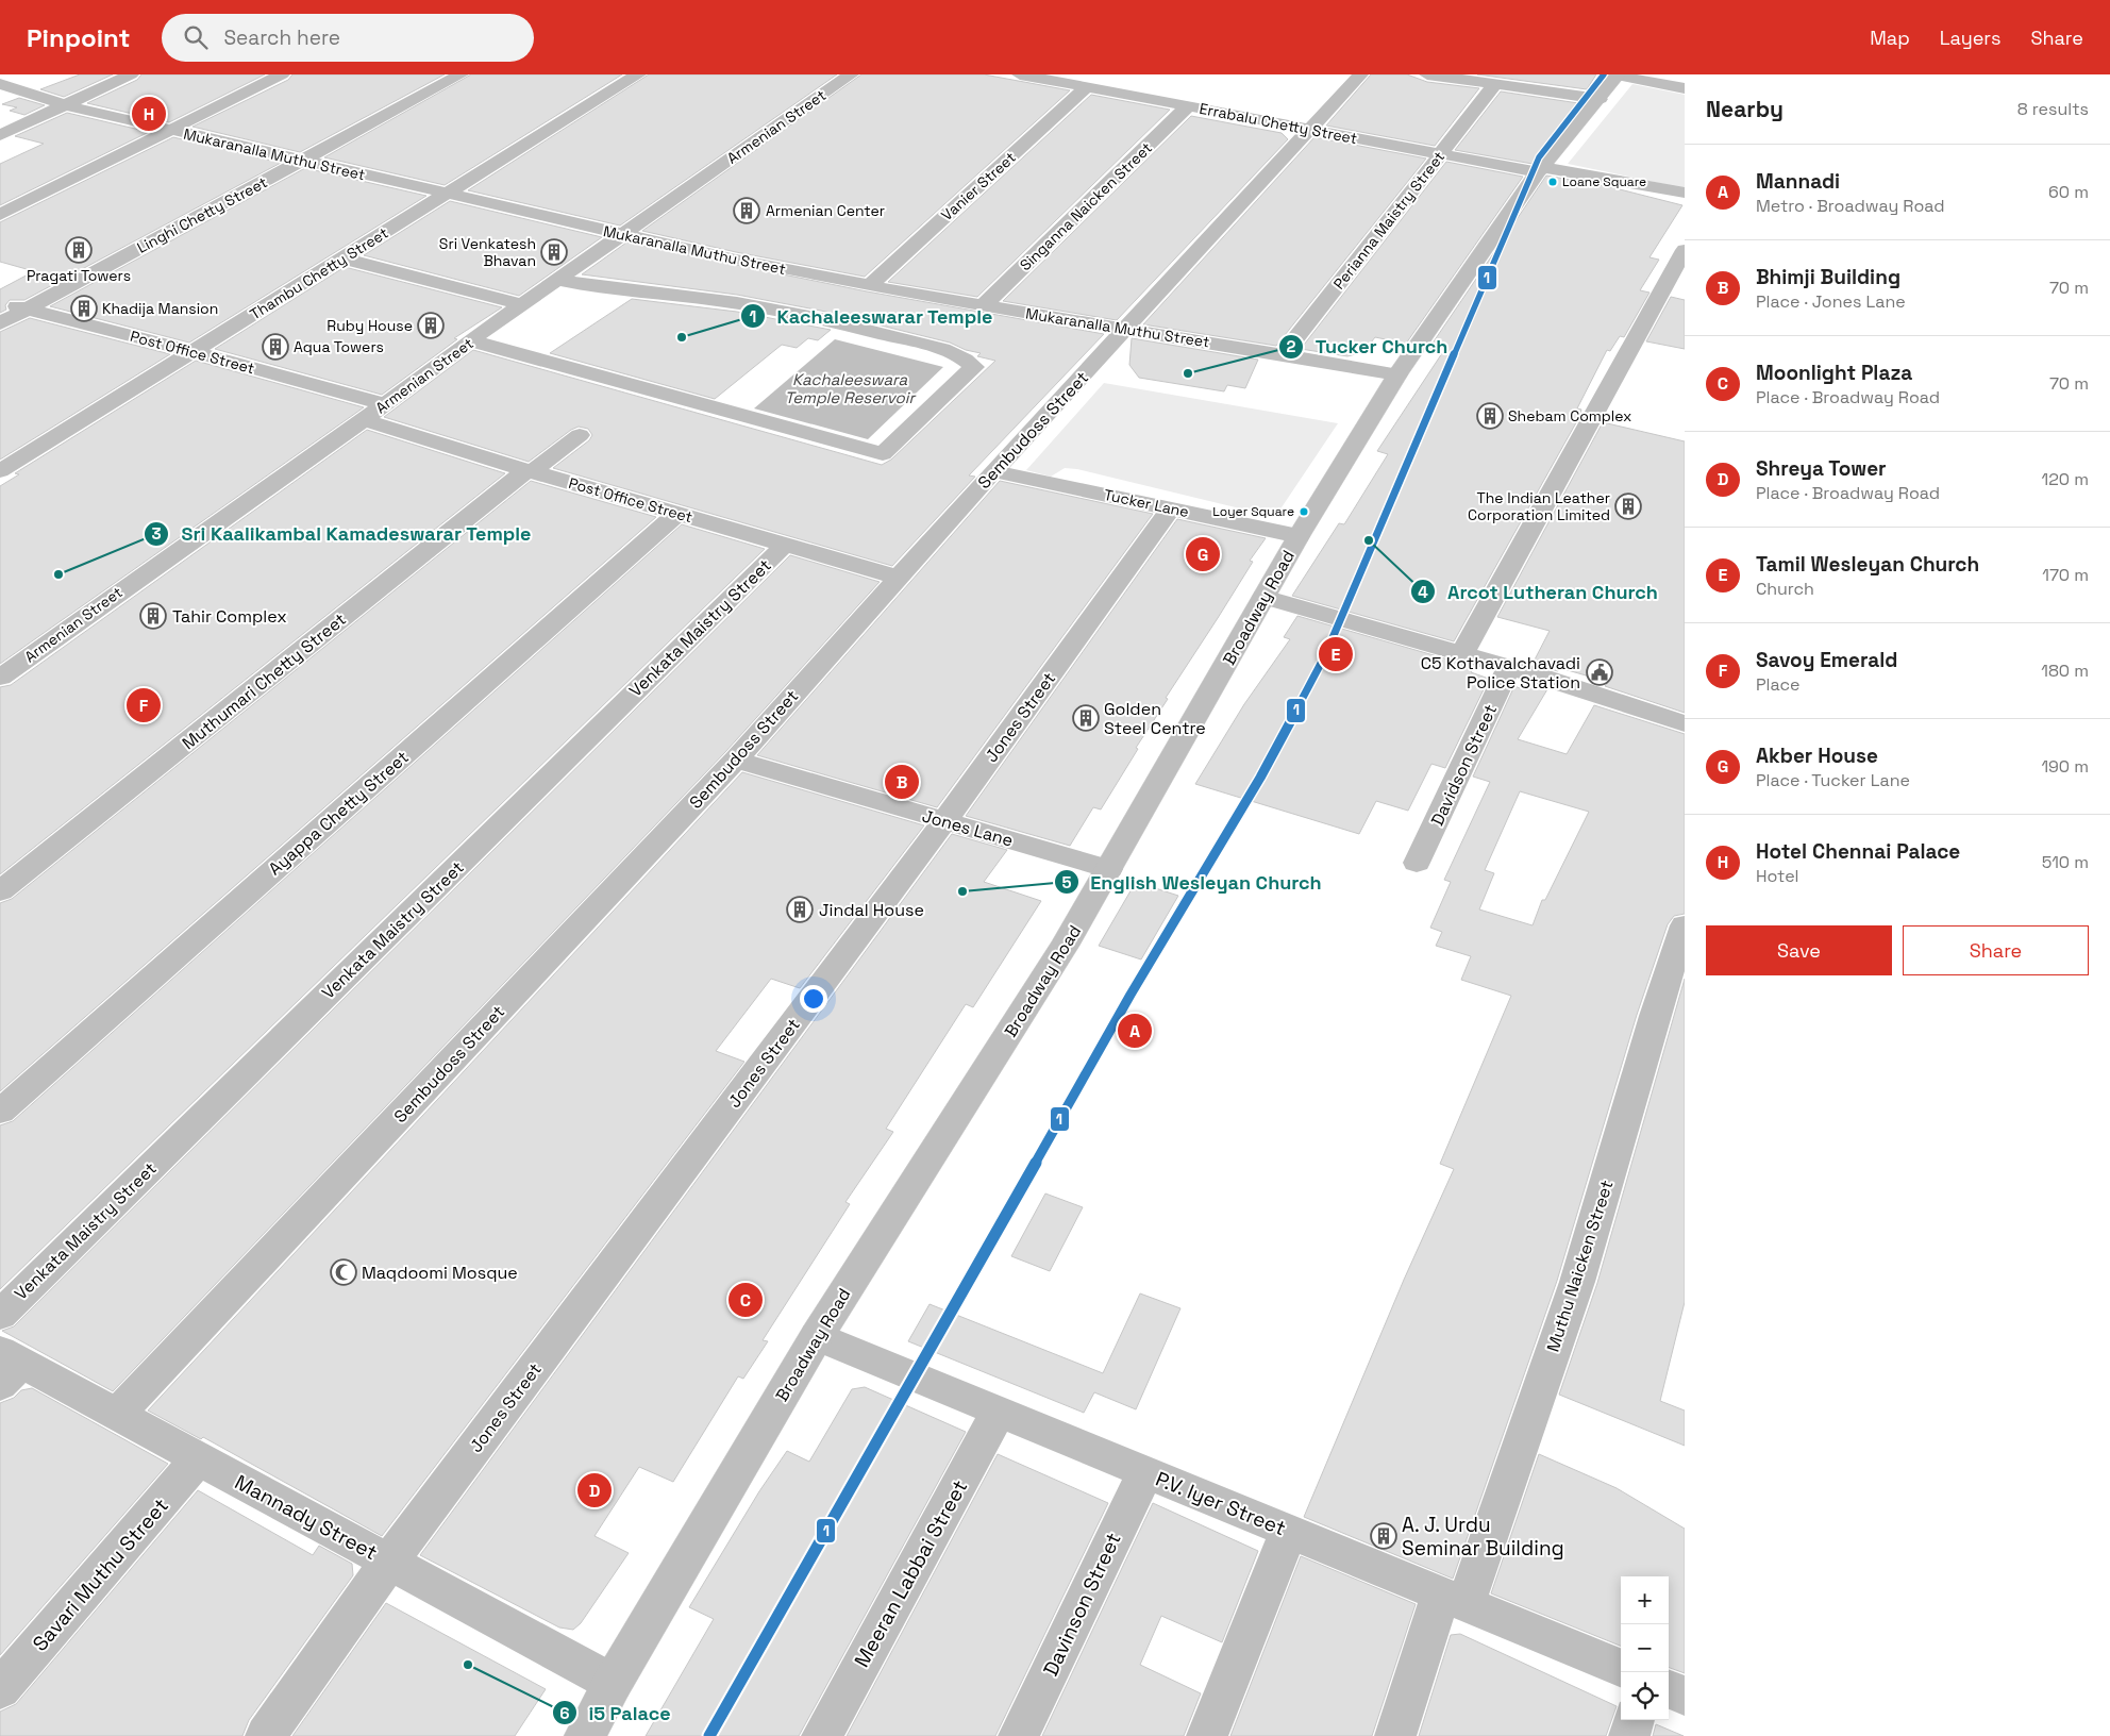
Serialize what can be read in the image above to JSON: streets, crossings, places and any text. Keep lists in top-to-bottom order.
{
  "streets": {
    "street": [
      "Errabalu Chetty Street",
      "Armenian Street",
      "Mukaranalla Muthu Street",
      "Vanier Street",
      "Singanna Naicken Street",
      "Linghi Chetty Street",
      "Perianna Maistry Street",
      "Thambu Chetty Street",
      "Post Office Street",
      "Sembudoss Street",
      "Tucker Lane",
      "Broadway Road",
      "Venkata Maistry Street",
      "Muthumari Chetty Street",
      "Jones Street",
      "Davidson Street",
      "Ayappa Chetty Street",
      "Jones Lane",
      "Muthu Naicken Street",
      "P.V. Iyer Street",
      "Mannady Street",
      "Meeran Labbai Street",
      "Savari Muthu Street",
      "Davinson Street"
    ]
  },
  "crossings": [
    ["Errabalu Chetty Street", "Vanier Street"],
    ["Errabalu Chetty Street", "Singanna Naicken Street"],
    ["Errabalu Chetty Street", "Perianna Maistry Street"],
    ["Errabalu Chetty Street", "Sembudoss Street"],
    ["Errabalu Chetty Street", "Broadway Road"],
    ["Armenian Street", "Mukaranalla Muthu Street"],
    ["Armenian Street", "Post Office Street"],
    ["Mukaranalla Muthu Street", "Vanier Street"],
    ["Mukaranalla Muthu Street", "Singanna Naicken Street"],
    ["Mukaranalla Muthu Street", "Linghi Chetty Street"],
    ["Mukaranalla Muthu Street", "Perianna Maistry Street"],
    ["Mukaranalla Muthu Street", "Thambu Chetty Street"],
    ["Mukaranalla Muthu Street", "Sembudoss Street"],
    ["Mukaranalla Muthu Street", "Broadway Road"],
    ["Linghi Chetty Street", "Post Office Street"],
    ["Thambu Chetty Street", "Post Office Street"],
    ["Post Office Street", "Sembudoss Street"],
    ["Post Office Street", "Venkata Maistry Street"],
    ["Post Office Street", "Muthumari Chetty Street"],
    ["Post Office Street", "Ayappa Chetty Street"],
    ["Sembudoss Street", "Tucker Lane"],
    ["Sembudoss Street", "Jones Lane"],
    ["Sembudoss Street", "Mannady Street"],
    ["Tucker Lane", "Broadway Road"],
    ["Tucker Lane", "Jones Street"],
    ["Broadway Road", "Jones Lane"],
    ["Broadway Road", "P.V. Iyer Street"],
    ["Broadway Road", "Mannady Street"],
    ["Jones Street", "Jones Lane"],
    ["Jones Street", "Mannady Street"],
    ["Muthu Naicken Street", "P.V. Iyer Street"],
    ["P.V. Iyer Street", "Meeran Labbai Street"],
    ["P.V. Iyer Street", "Davinson Street"],
    ["Mannady Street", "Savari Muthu Street"]
  ],
  "water": ["Kachaleeswara Temple Reservoir"],
  "places": {
    "other": [
      "Loane Square",
      "Kachaleeswarar Temple",
      "Tucker Church",
      "Loyer Square",
      "Arcot Lutheran Church",
      "Sri Kaalikambal Kamadeswarar Temple",
      "English Wesleyan Church",
      "i5 Palace"
    ],
    "building": [
      "Armenian Center",
      "Pragati Towers",
      "Sri Venkatesh Bhavan",
      "Khadija Mansion",
      "Ruby House",
      "Aqua Towers",
      "Shebam Complex",
      "The Indian Leather Corporation Limited",
      "Tahir Complex",
      "Golden Steel Centre",
      "Jindal House",
      "A. J. Urdu Seminar Building"
    ],
    "public building": ["C5 Kothavalchavadi Police Station"],
    "mosque": ["Maqdoomi Mosque"]
  },
  "lines": ["transit line 1"],
  "page": {
    "header": "Pinpoint",
    "search": "Search here",
    "nav": ["Map", "Layers", "Share"],
    "heading": ["Nearby", "8 results"],
    "pins": [
      "H",
      "G",
      "E",
      "F",
      "B",
      "A",
      "C",
      "D"
    ],
    "list": [
      {
        "mark": "A",
        "name": "Mannadi",
        "note": "Metro · Broadway Road",
        "value": "60 m"
      },
      {
        "mark": "B",
        "name": "Bhimji Building",
        "note": "Place · Jones Lane",
        "value": "70 m"
      },
      {
        "mark": "C",
        "name": "Moonlight Plaza",
        "note": "Place · Broadway Road",
        "value": "70 m"
      },
      {
        "mark": "D",
        "name": "Shreya Tower",
        "note": "Place · Broadway Road",
        "value": "120 m"
      },
      {
        "mark": "E",
        "name": "Tamil Wesleyan Church",
        "note": "Church",
        "value": "170 m"
      },
      {
        "mark": "F",
        "name": "Savoy Emerald",
        "note": "Place",
        "value": "180 m"
      },
      {
        "mark": "G",
        "name": "Akber House",
        "note": "Place · Tucker Lane",
        "value": "190 m"
      },
      {
        "mark": "H",
        "name": "Hotel Chennai Palace",
        "note": "Hotel",
        "value": "510 m"
      }
    ],
    "buttons": ["Save", "Share"],
    "map_buttons": ["+", "−"]
  }
}
